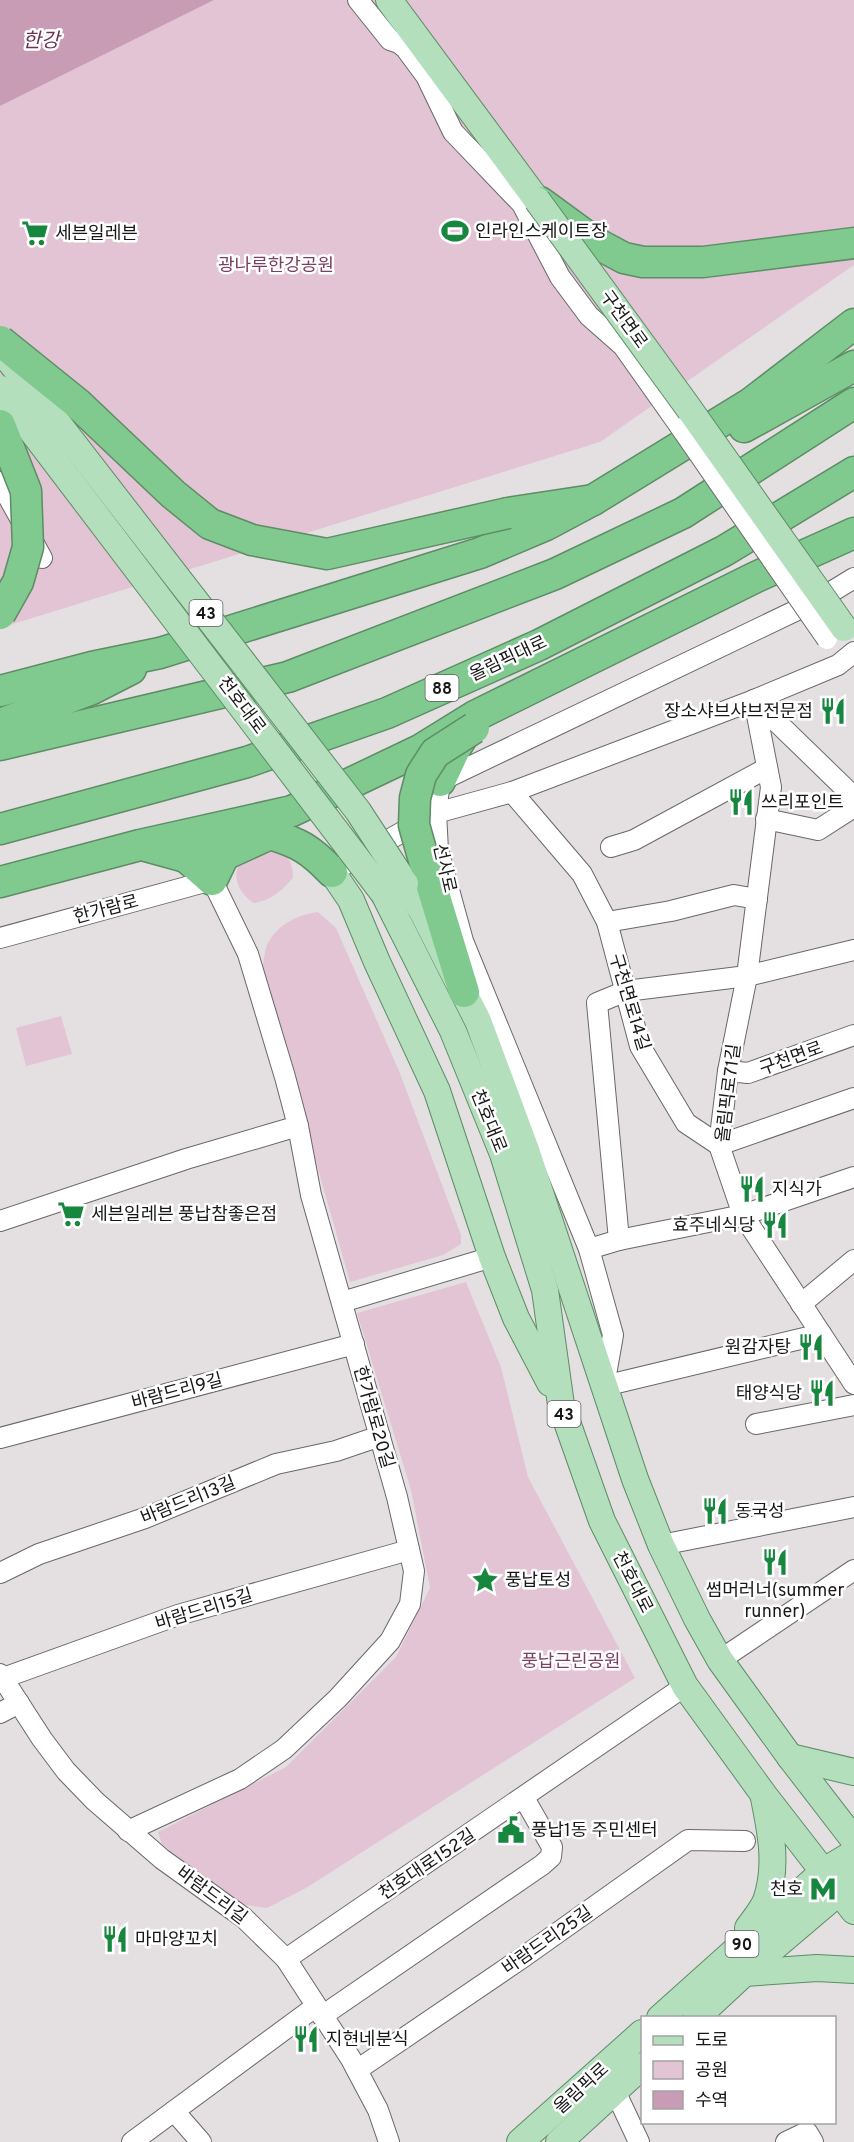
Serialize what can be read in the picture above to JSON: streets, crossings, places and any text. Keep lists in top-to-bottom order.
{
  "streets": {
    "highway": ["올림픽대로", "88"],
    "main road": [
      "구천면로",
      "43",
      "천호대로",
      "90",
      "올림픽로"
    ],
    "street": [
      "선사로",
      "한가람로",
      "구천면로14길",
      "올림픽로71길",
      "바람드리9길",
      "한가람로20길",
      "바람드리13길",
      "바람드리15길",
      "천호대로152길",
      "바람드리길",
      "바람드리25길"
    ]
  },
  "crossings": [
    ["구천면로", "올림픽로71길"],
    ["천호대로", "선사로"],
    ["천호대로", "천호대로152길"],
    ["천호대로", "90"],
    ["한가람로", "한가람로20길"],
    ["구천면로14길", "올림픽로71길"],
    ["바람드리9길", "한가람로20길"],
    ["한가람로20길", "바람드리13길"],
    ["한가람로20길", "바람드리15길"],
    ["한가람로20길", "바람드리길"],
    ["바람드리15길", "바람드리길"],
    ["천호대로152길", "바람드리길"],
    ["바람드리길", "바람드리25길"]
  ],
  "water": ["한강"],
  "parks": ["광나루한강공원", "풍납근린공원"],
  "places": {
    "sports": ["인라인스케이트장"],
    "supermarket": ["세븐일레븐", "세븐일레븐 풍납참좋은점"],
    "restaurant": [
      "장소샤브샤브전문점",
      "쓰리포인트",
      "지식가",
      "효주네식당",
      "원감자탕",
      "태양식당",
      "동국성",
      "썸머러너(summer runner)",
      "마마양꼬치",
      "지현네분식"
    ],
    "place": ["풍납토성"],
    "public building": ["풍납1동 주민센터"],
    "metro station": ["천호"]
  },
  "legend": ["도로", "공원", "수역"]
}
